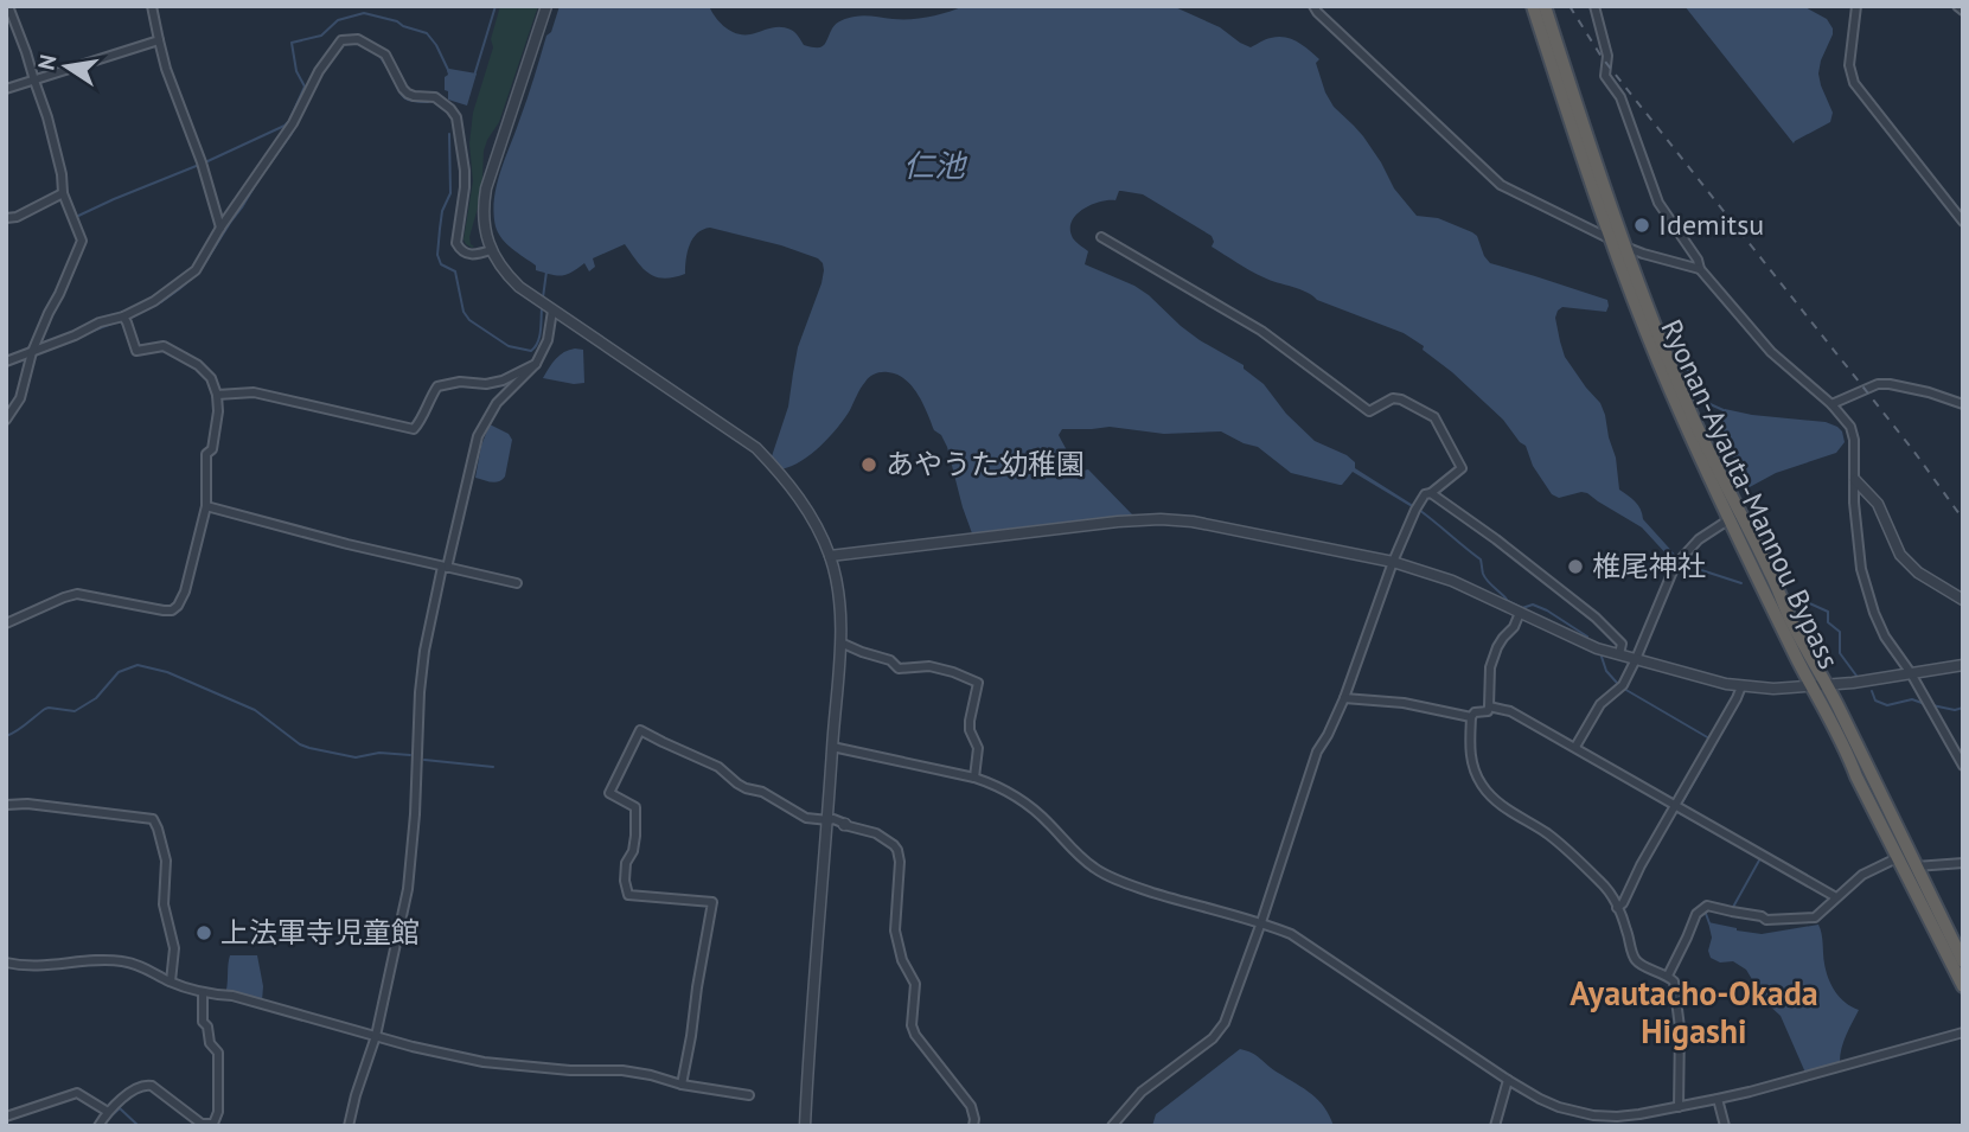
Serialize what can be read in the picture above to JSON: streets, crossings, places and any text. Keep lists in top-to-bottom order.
{
  "streets": {
    "highway": ["Ryonan-Ayauta-Mannou Bypass"]
  },
  "districts": ["Ayautacho-Okada Higashi"],
  "water": ["仁池"],
  "places": [
    "Idemitsu",
    "あやうた幼稚園",
    "椎尾神社",
    "上法軍寺児童館"
  ],
  "north": "left"
}
